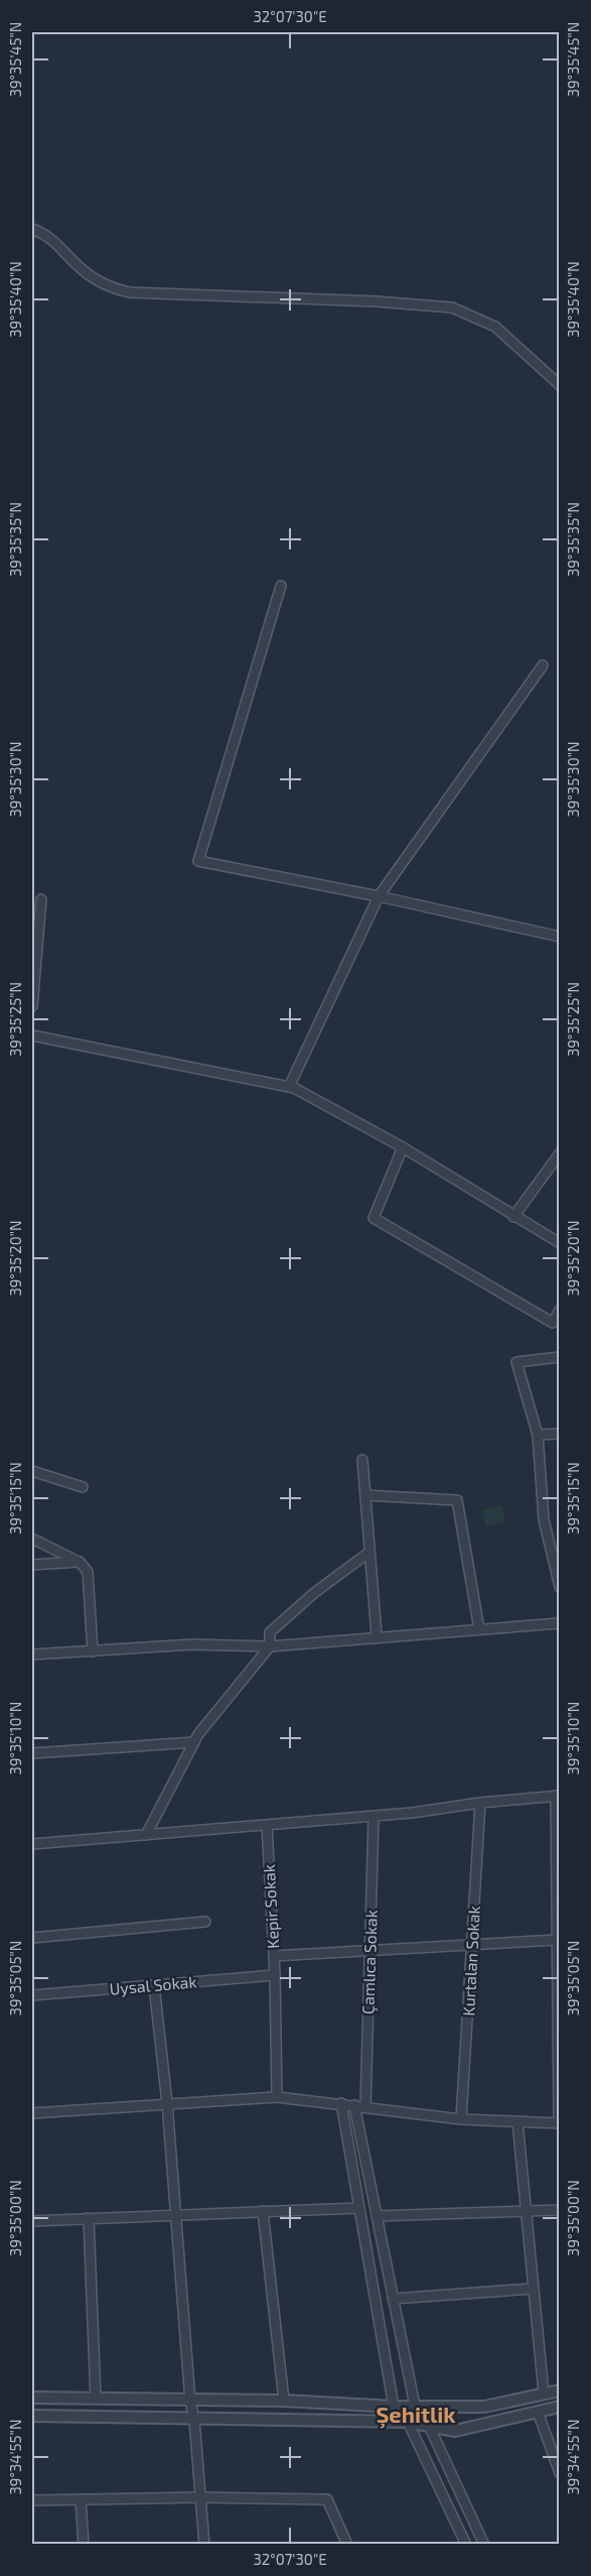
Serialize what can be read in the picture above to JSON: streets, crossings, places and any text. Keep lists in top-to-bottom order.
{
  "streets": {
    "street": [
      "Kepir Sokak",
      "Kurtalan Sokak",
      "Çamlıca Sokak",
      "Uysal Sokak"
    ]
  },
  "crossings": [
    ["Kepir Sokak", "Uysal Sokak"]
  ],
  "districts": ["Şehitlik"],
  "coordinates": [
    "32°07'30\"E",
    "39°35'45\"N",
    "39°35'40\"N",
    "39°35'35\"N",
    "39°35'30\"N",
    "39°35'25\"N",
    "39°35'20\"N",
    "39°35'15\"N",
    "39°35'10\"N",
    "39°35'05\"N",
    "39°35'00\"N",
    "39°34'55\"N"
  ]
}
